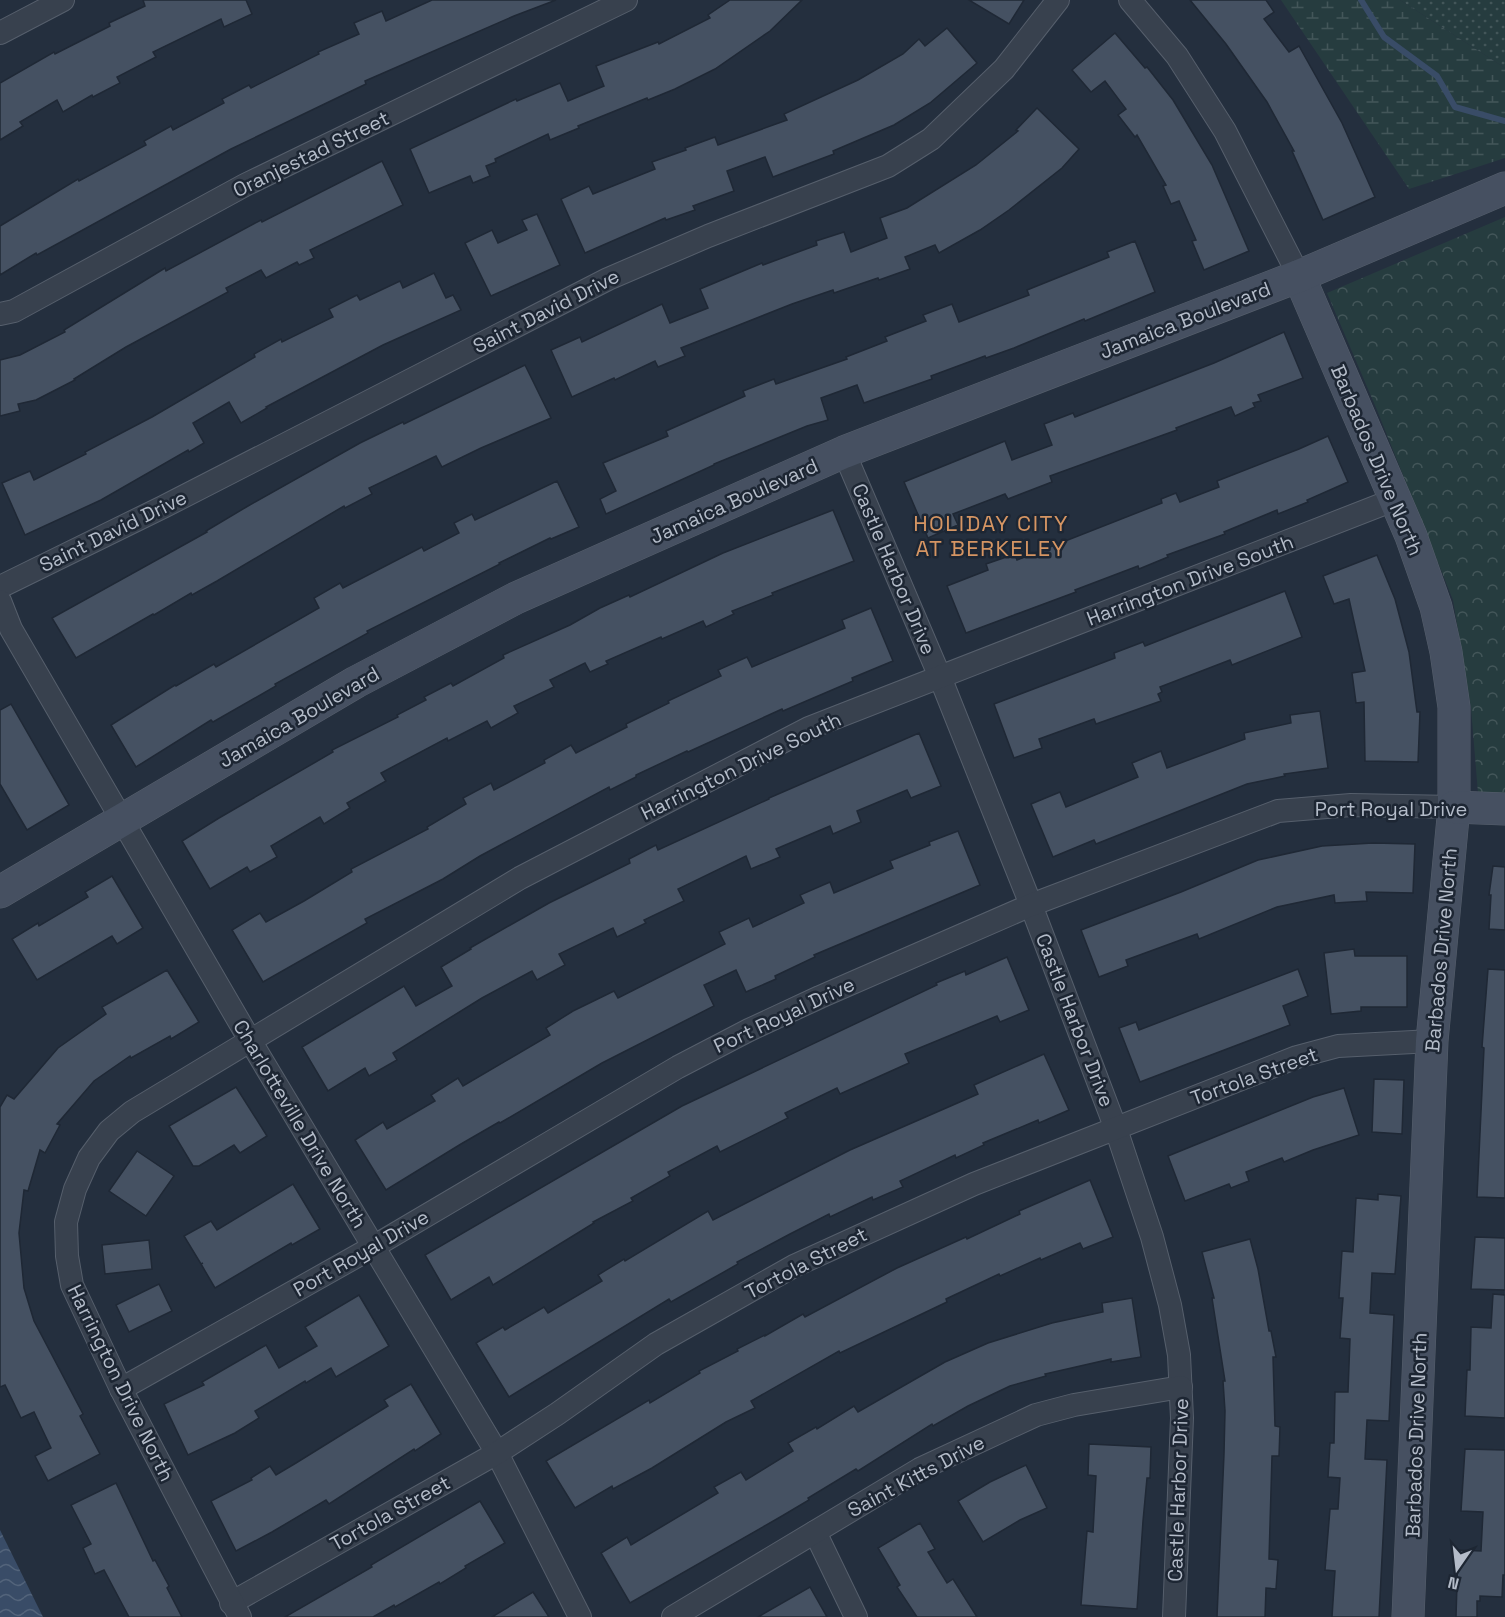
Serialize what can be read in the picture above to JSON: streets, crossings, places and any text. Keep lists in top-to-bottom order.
{
  "streets": {
    "street": [
      "Oranjestad Street",
      "Saint David Drive",
      "Jamaica Boulevard",
      "Barbados Drive North",
      "Castle Harbor Drive",
      "Harrington Drive South",
      "Port Royal Drive",
      "Tortola Street",
      "Charlotteville Drive North",
      "Harrington Drive North",
      "Saint Kitts Drive"
    ]
  },
  "crossings": [
    ["Jamaica Boulevard", "Barbados Drive North"],
    ["Jamaica Boulevard", "Castle Harbor Drive"],
    ["Jamaica Boulevard", "Charlotteville Drive North"],
    ["Barbados Drive North", "Harrington Drive South"],
    ["Barbados Drive North", "Port Royal Drive"],
    ["Barbados Drive North", "Tortola Street"],
    ["Castle Harbor Drive", "Harrington Drive South"],
    ["Castle Harbor Drive", "Port Royal Drive"],
    ["Castle Harbor Drive", "Tortola Street"],
    ["Castle Harbor Drive", "Saint Kitts Drive"],
    ["Harrington Drive South", "Charlotteville Drive North"],
    ["Harrington Drive South", "Harrington Drive North"],
    ["Port Royal Drive", "Charlotteville Drive North"],
    ["Port Royal Drive", "Harrington Drive North"],
    ["Tortola Street", "Charlotteville Drive North"],
    ["Tortola Street", "Harrington Drive North"],
    ["Charlotteville Drive North", "Harrington Drive North"]
  ],
  "districts": ["HOLIDAY CITY AT BERKELEY"],
  "north": "bottom"
}
